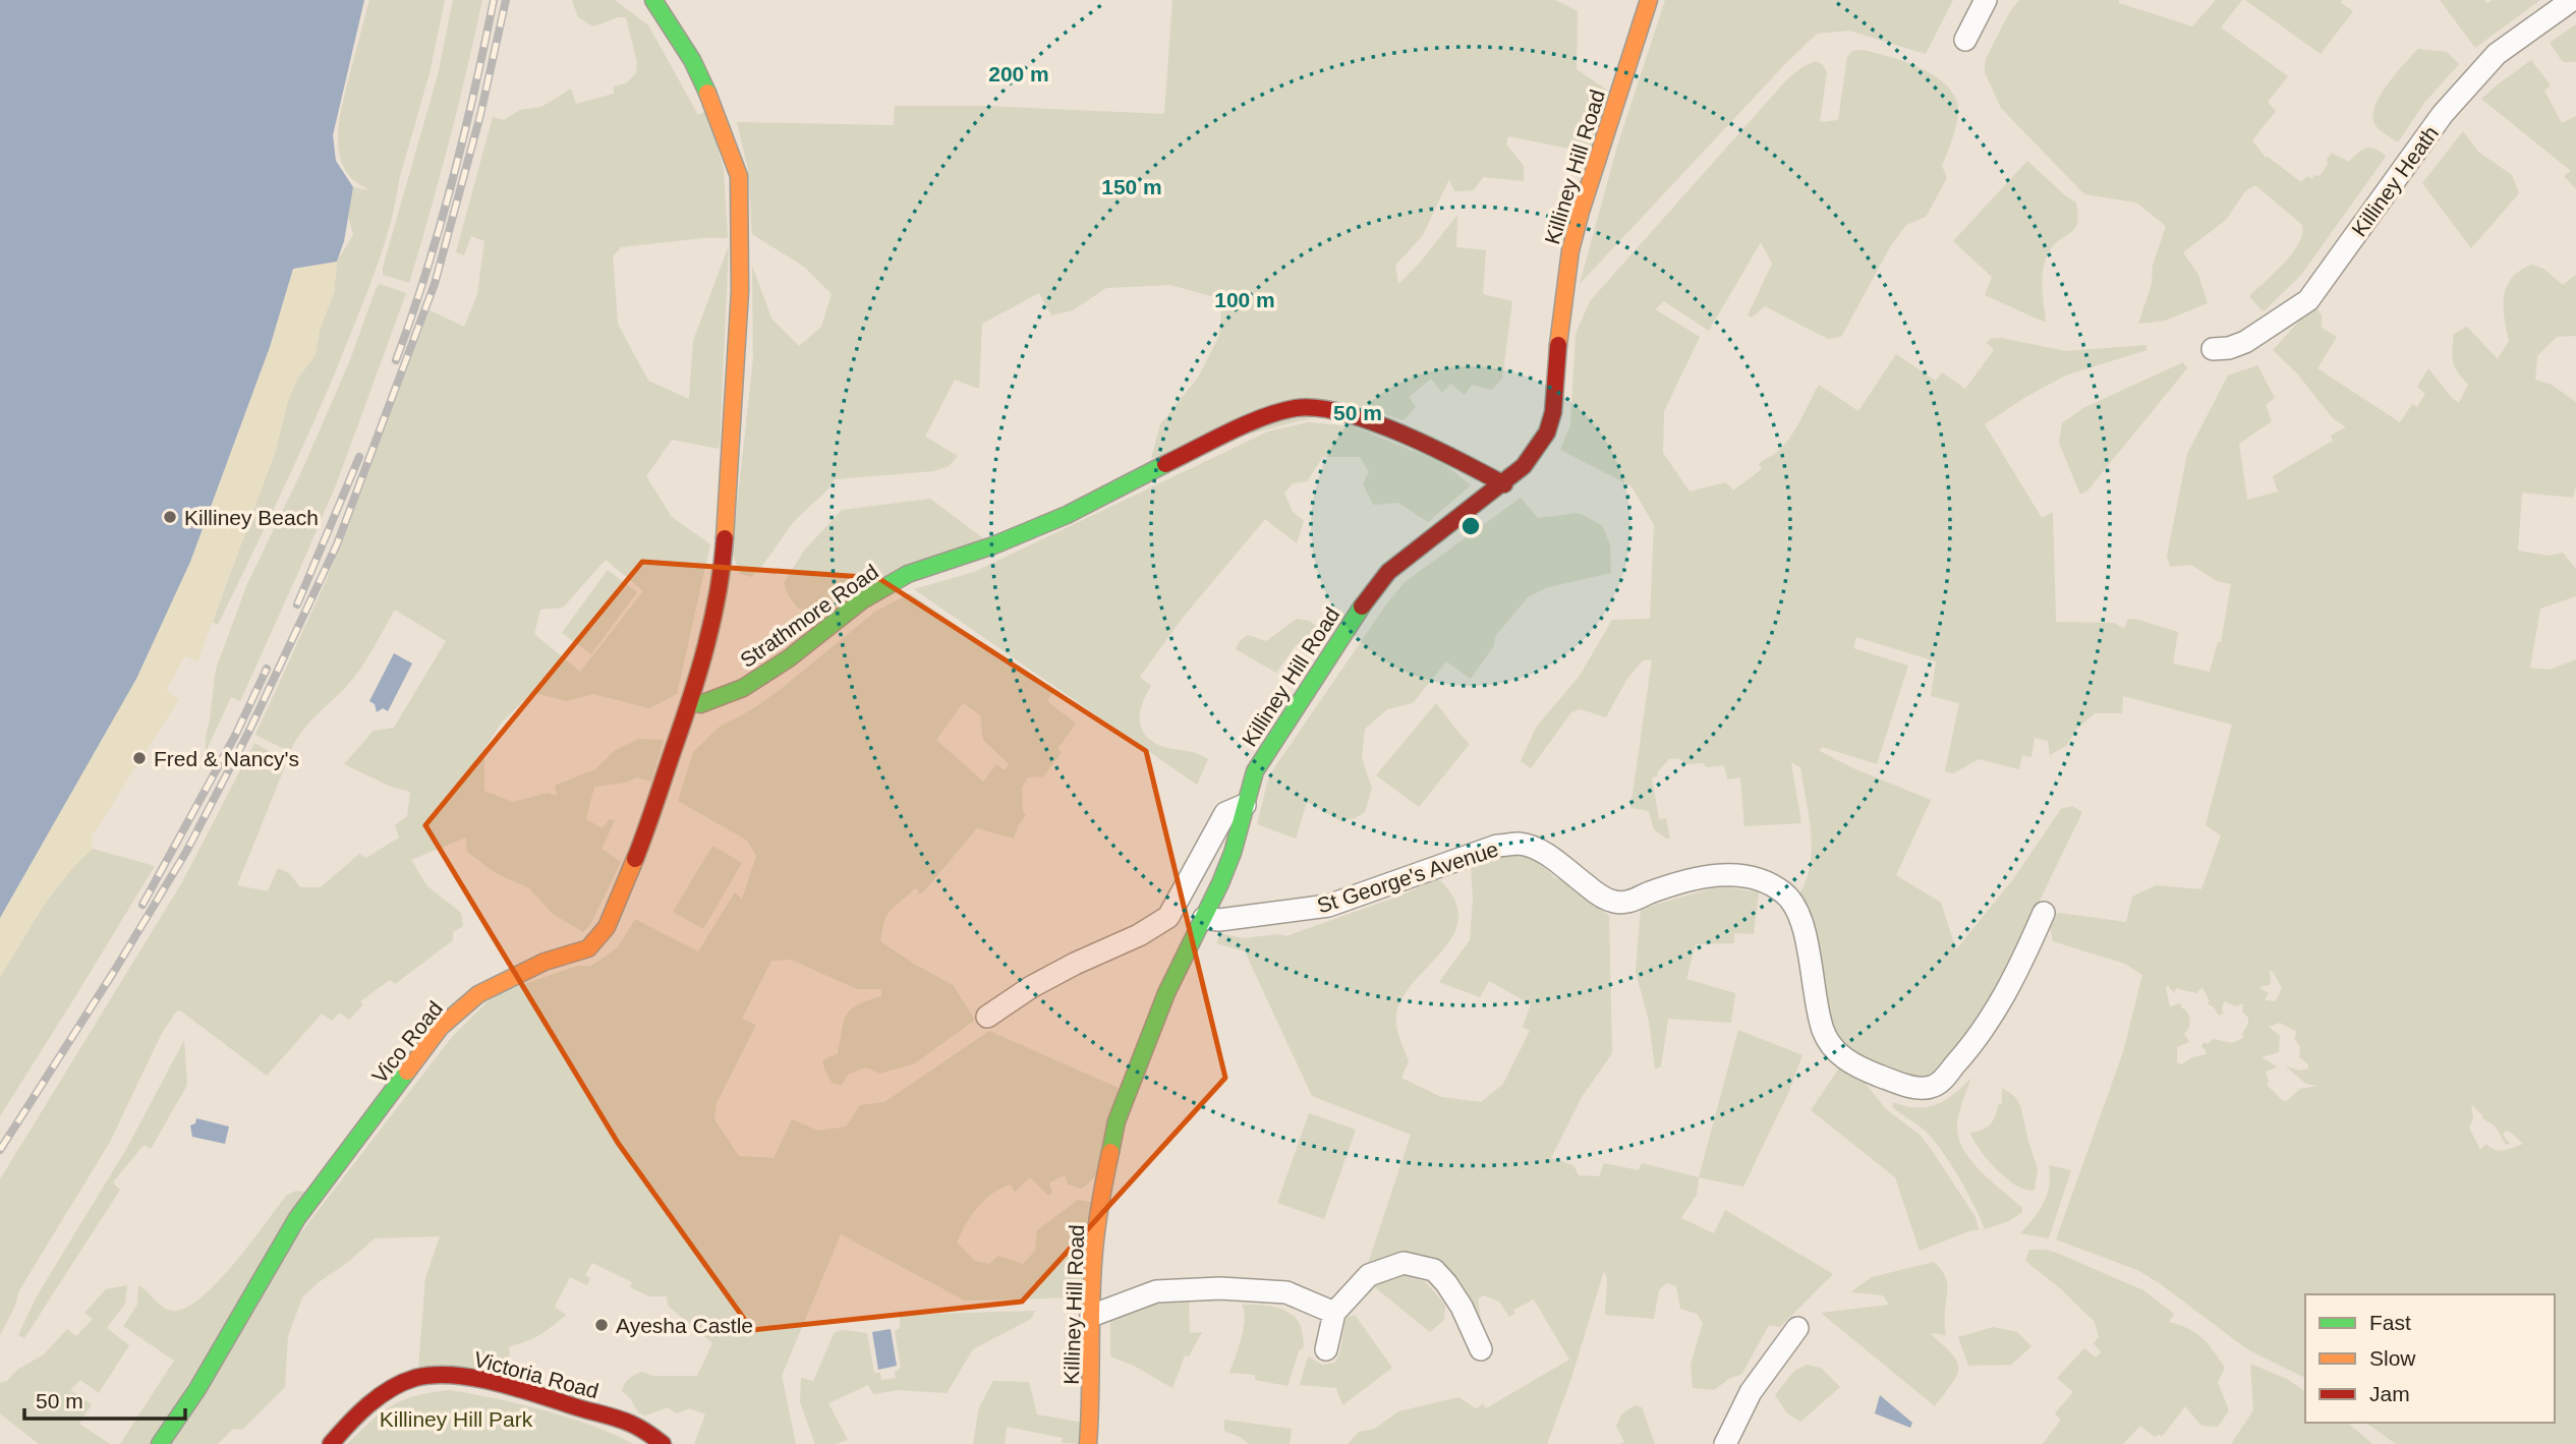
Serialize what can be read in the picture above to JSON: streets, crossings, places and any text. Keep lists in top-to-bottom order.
{
  "streets": {
    "main road": [
      "Killiney Hill Road",
      "Strathmore Road",
      "Vico Road",
      "Victoria Road"
    ],
    "street": ["Killiney Heath", "St George's Avenue"]
  },
  "crossings": [
    ["Killiney Hill Road", "Strathmore Road"],
    ["Killiney Hill Road", "St George's Avenue"],
    ["Strathmore Road", "Vico Road"]
  ],
  "parks": ["Killiney Hill Park"],
  "places": ["Killiney Beach", "Fred & Nancy's", "Ayesha Castle"],
  "legend": ["Fast", "Slow", "Jam"],
  "scale_bar": "50 m",
  "rings": [
    "200 m",
    "150 m",
    "100 m",
    "50 m"
  ]
}
